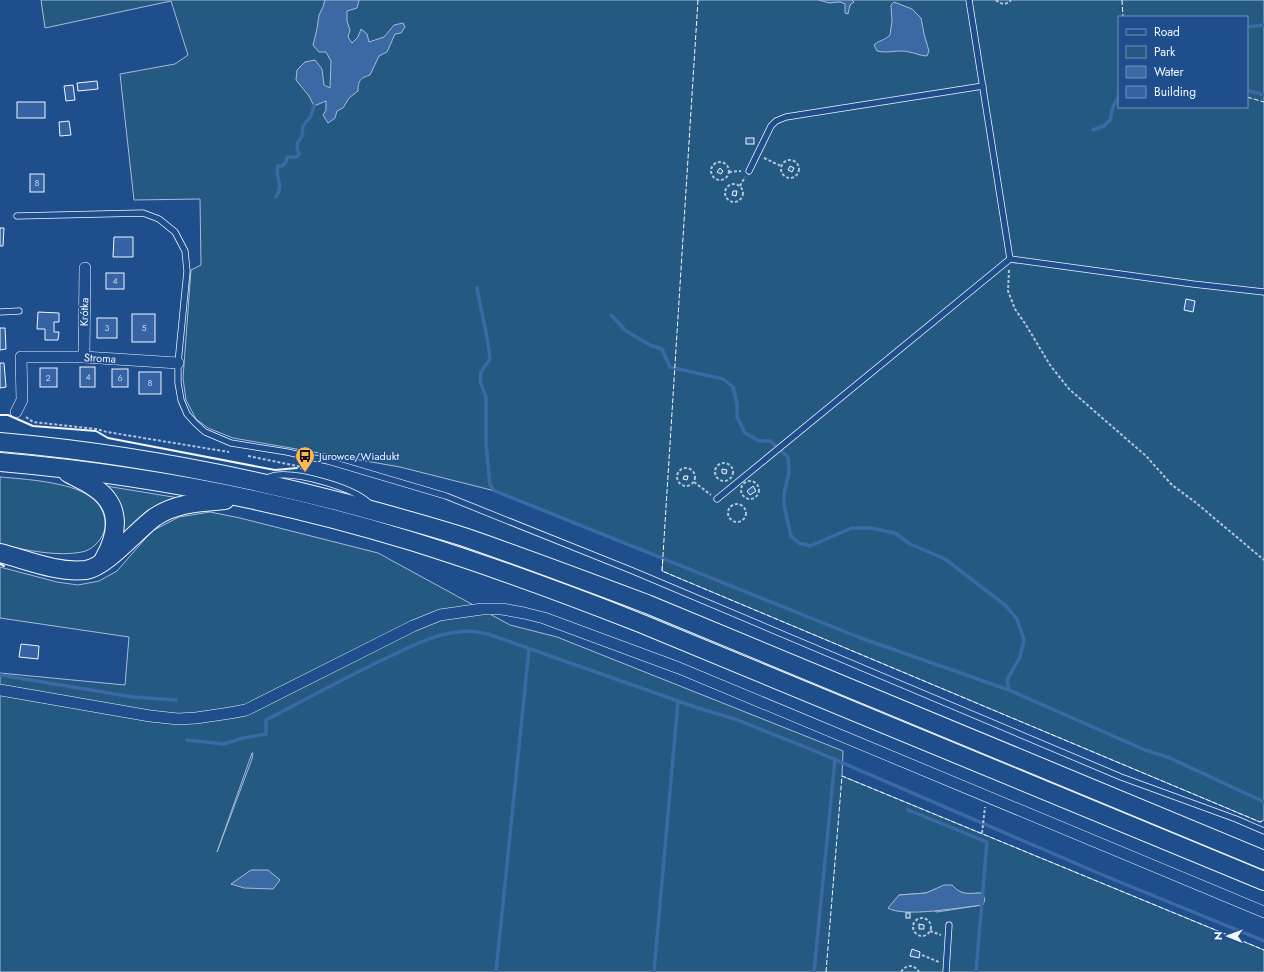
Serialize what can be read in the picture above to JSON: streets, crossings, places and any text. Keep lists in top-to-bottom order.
{
  "streets": {
    "street": ["Krótka", "Stroma"]
  },
  "crossings": [
    ["Krótka", "Stroma"]
  ],
  "places": {
    "bus stop": ["Jurowce/Wiadukt"]
  },
  "house_numbers": [
    "8",
    "4",
    "3",
    "5",
    "4",
    "2",
    "6",
    "8"
  ],
  "legend": [
    "Road",
    "Park",
    "Water",
    "Building"
  ],
  "north": "left"
}
